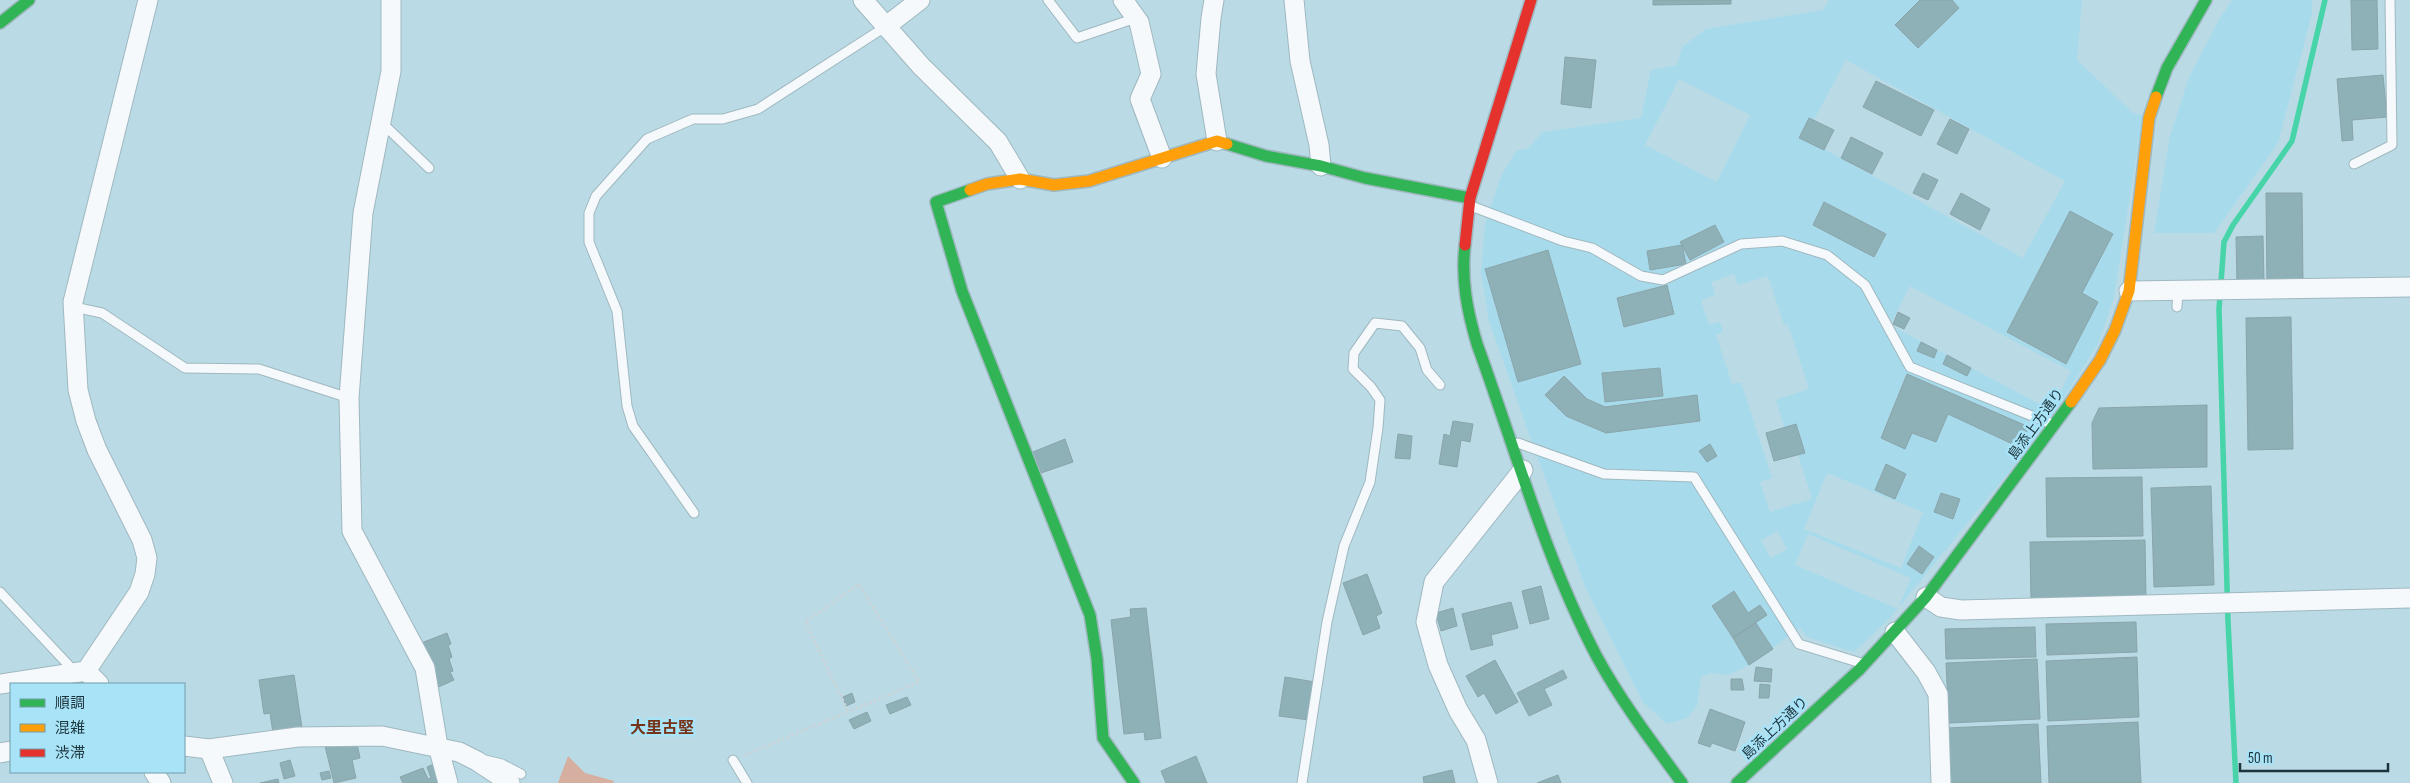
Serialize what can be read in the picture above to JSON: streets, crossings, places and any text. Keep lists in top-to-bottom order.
{
  "streets": {
    "street": ["島添上方通り"]
  },
  "districts": ["大里古堅"],
  "legend": ["順調", "混雑", "渋滞"],
  "scale_bar": "50 m"
}
